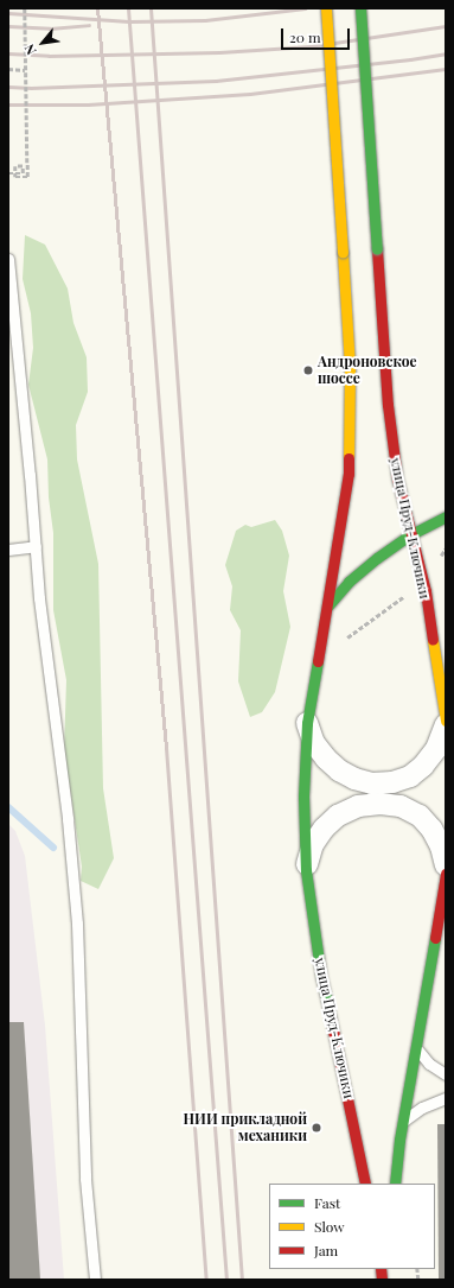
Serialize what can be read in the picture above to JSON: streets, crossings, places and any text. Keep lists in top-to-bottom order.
{
  "streets": {
    "street": ["улица Пруд-Ключики"]
  },
  "places": ["Андроновское шоссе", "НИИ прикладной механики"],
  "legend": ["Fast", "Slow", "Jam"],
  "scale_bar": "20 m",
  "north": "bottom left"
}
